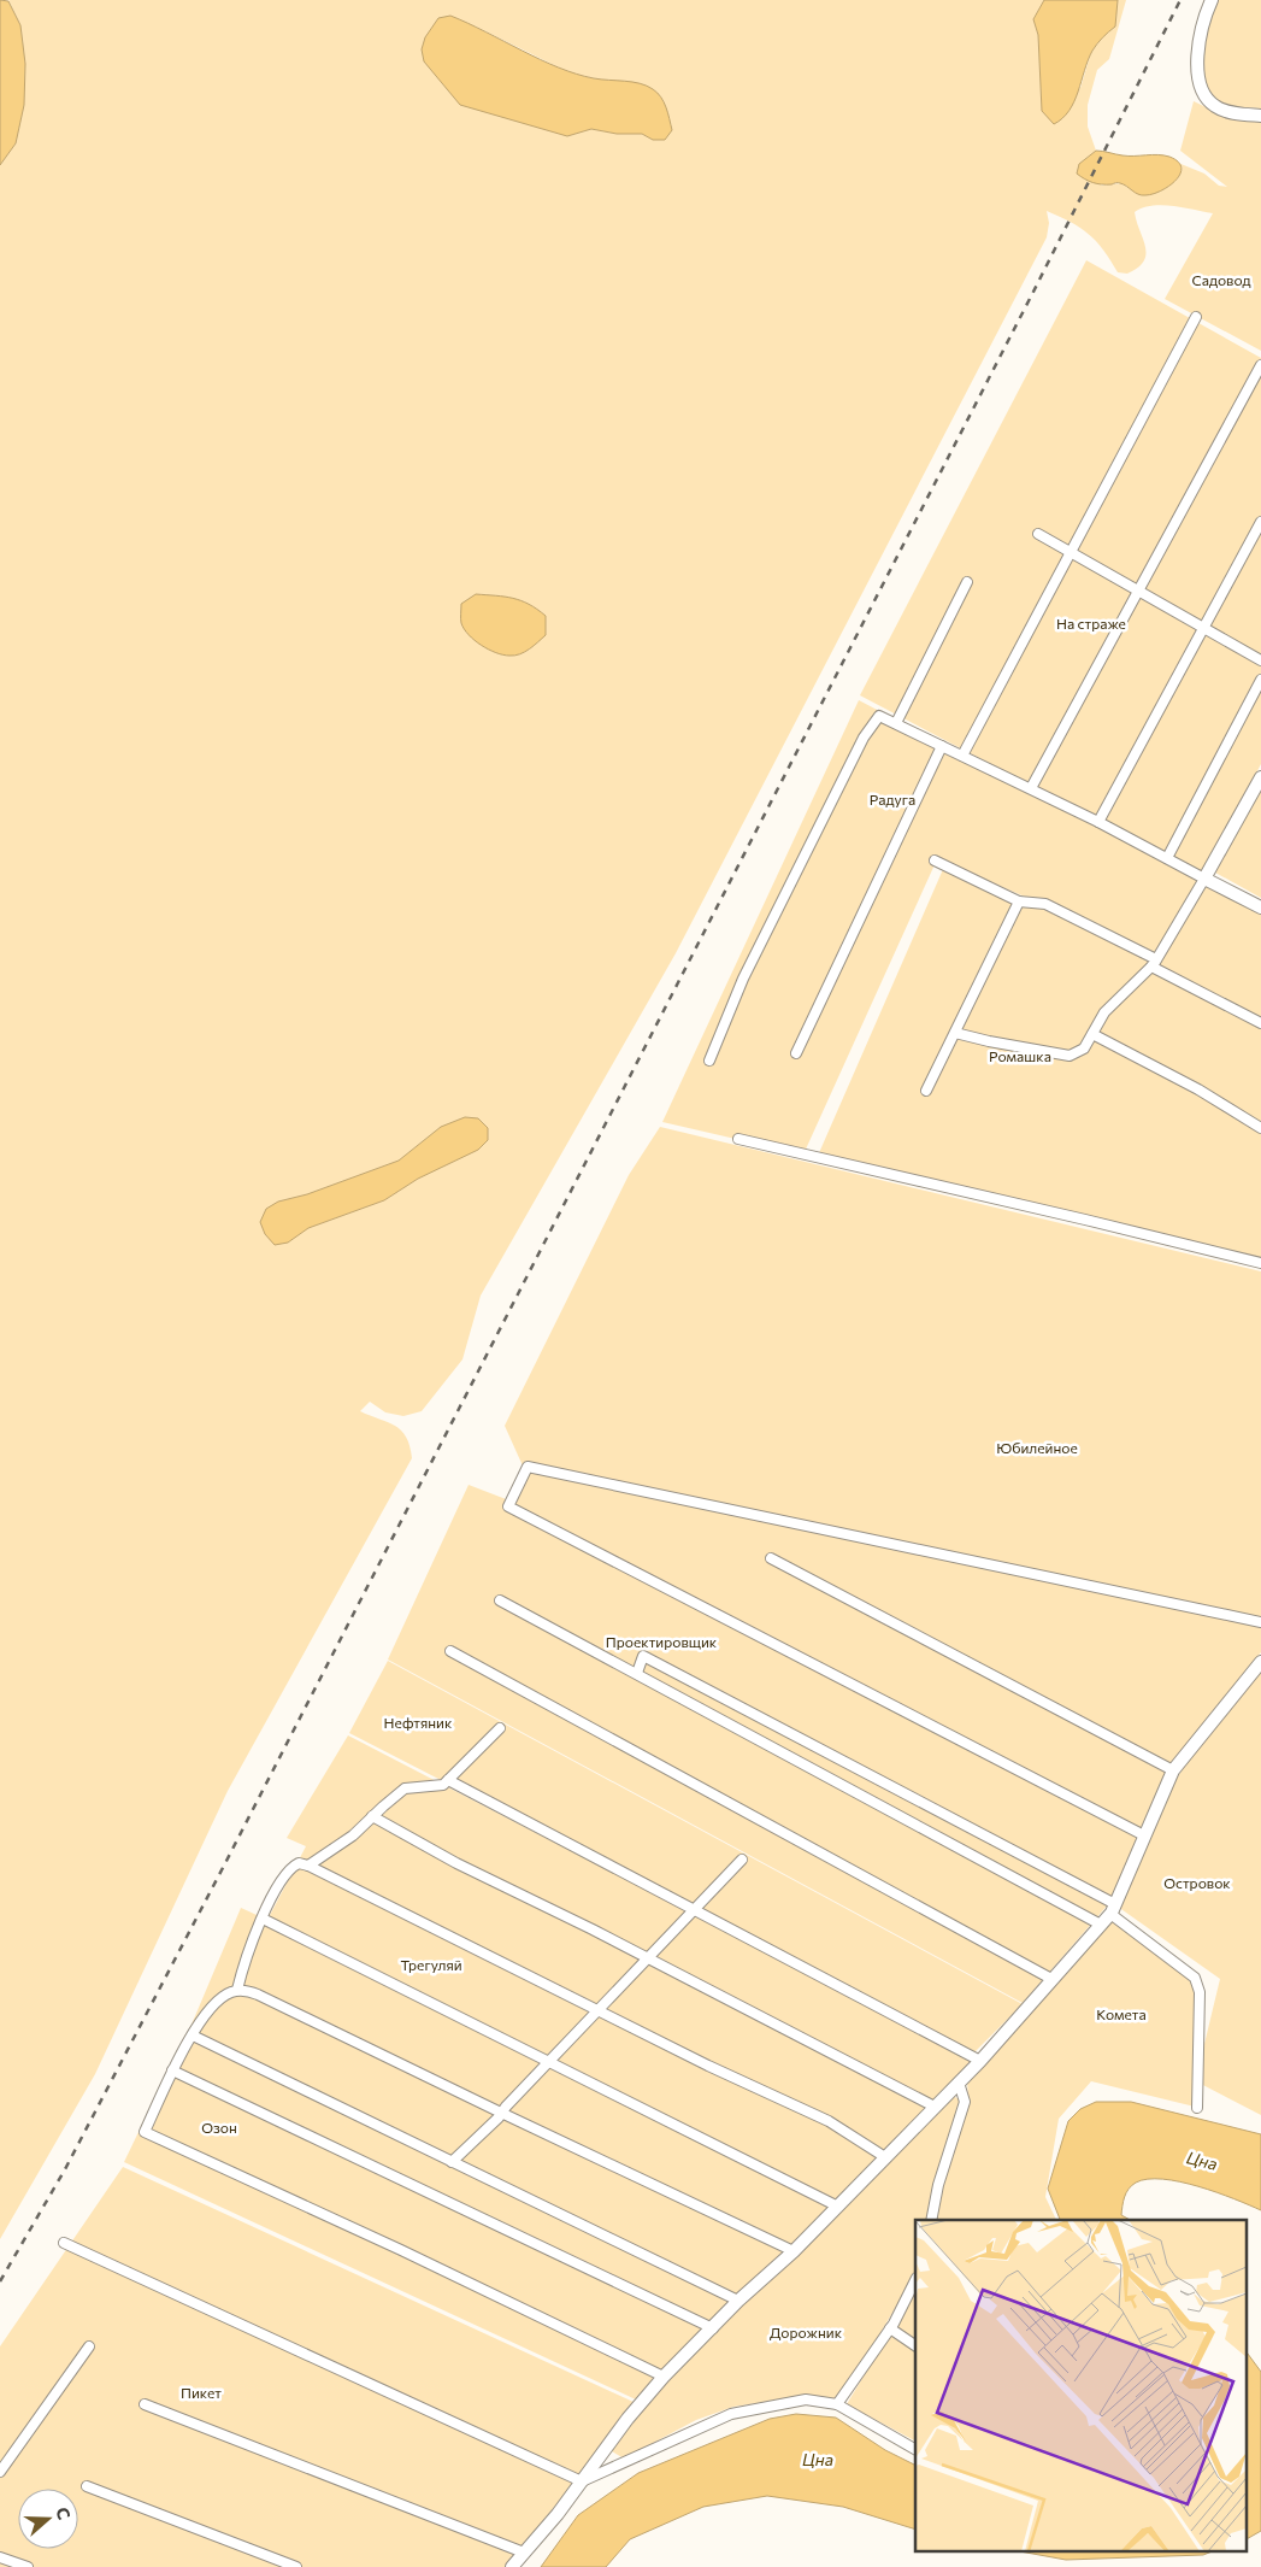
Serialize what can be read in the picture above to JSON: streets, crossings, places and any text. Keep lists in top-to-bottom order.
{
  "water": ["Цна"],
  "parks": [
    "Садовод",
    "На страже",
    "Радуга",
    "Ромашка",
    "Юбилейное",
    "Проектировщик",
    "Нефтяник",
    "Островок",
    "Трегуляй",
    "Комета",
    "Озон",
    "Дорожник",
    "Пикет"
  ],
  "north": "right"
}
